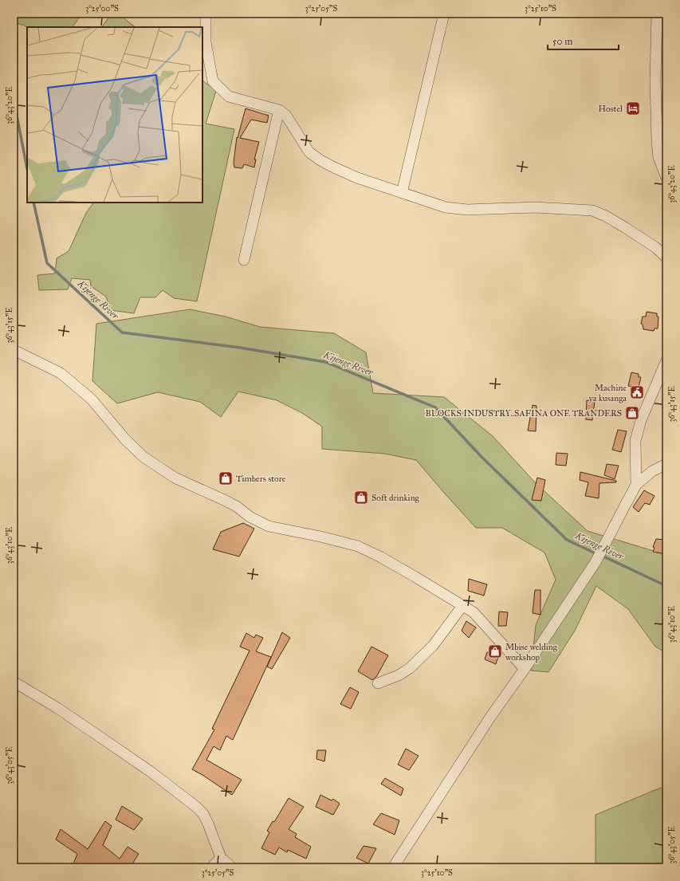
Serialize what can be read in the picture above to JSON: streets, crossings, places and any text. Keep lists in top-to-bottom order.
{
  "water": ["Kijenge River"],
  "places": {
    "hotel": ["Hostel"],
    "public building": ["Machine ya kusanga"],
    "shop": [
      "BLOCKS INDUSTRY..SAFINA ONE TRANDERS",
      "Timbers store",
      "Soft drinking",
      "Mbise welding workshop"
    ]
  },
  "scale_bar": "50 m",
  "coordinates": [
    "3°25'00\"S",
    "3°25'05\"S",
    "3°25'10\"S",
    "36°43'20\"E",
    "36°43'15\"E",
    "36°43'10\"E",
    "36°43'05\"E"
  ]
}
